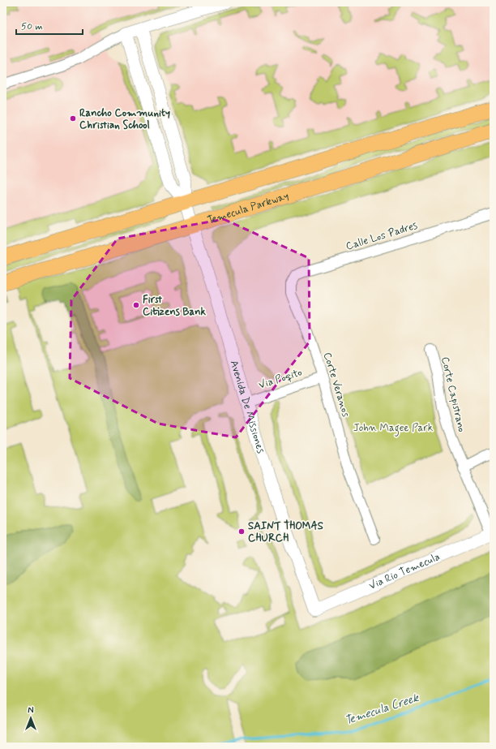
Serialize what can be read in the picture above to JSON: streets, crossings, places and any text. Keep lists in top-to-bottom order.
{
  "streets": {
    "main road": ["Temecula Parkway"],
    "street": [
      "Calle Los Padres",
      "Via Poqito",
      "Corte Veranos",
      "Corte Capistrano",
      "Avenida De Missiones",
      "Via Rio Temecula"
    ]
  },
  "crossings": [
    ["Temecula Parkway", "Avenida De Missiones"],
    ["Calle Los Padres", "Corte Veranos"],
    ["Via Poqito", "Corte Veranos"],
    ["Via Poqito", "Avenida De Missiones"],
    ["Corte Capistrano", "Via Rio Temecula"],
    ["Avenida De Missiones", "Via Rio Temecula"]
  ],
  "water": ["Temecula Creek"],
  "parks": ["John Magee Park"],
  "places": ["Rancho Community Christian School", "First Citizens Bank", "SAINT THOMAS CHURCH"],
  "scale_bar": "50 m",
  "north": "top"
}
